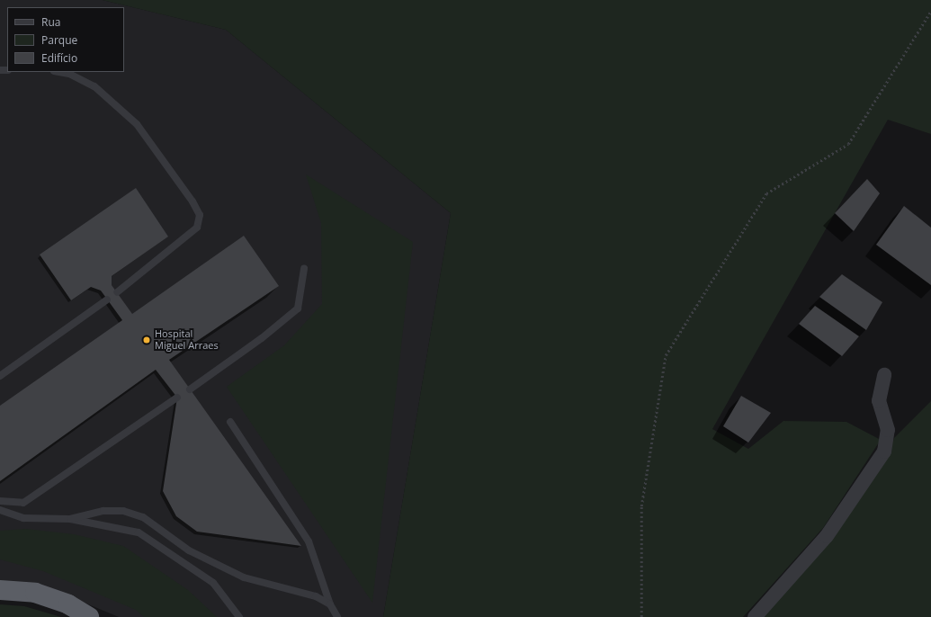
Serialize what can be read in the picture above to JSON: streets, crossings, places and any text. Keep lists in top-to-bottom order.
{
  "places": ["Hospital Miguel Arraes"],
  "legend": ["Rua", "Parque", "Edifício"]
}
